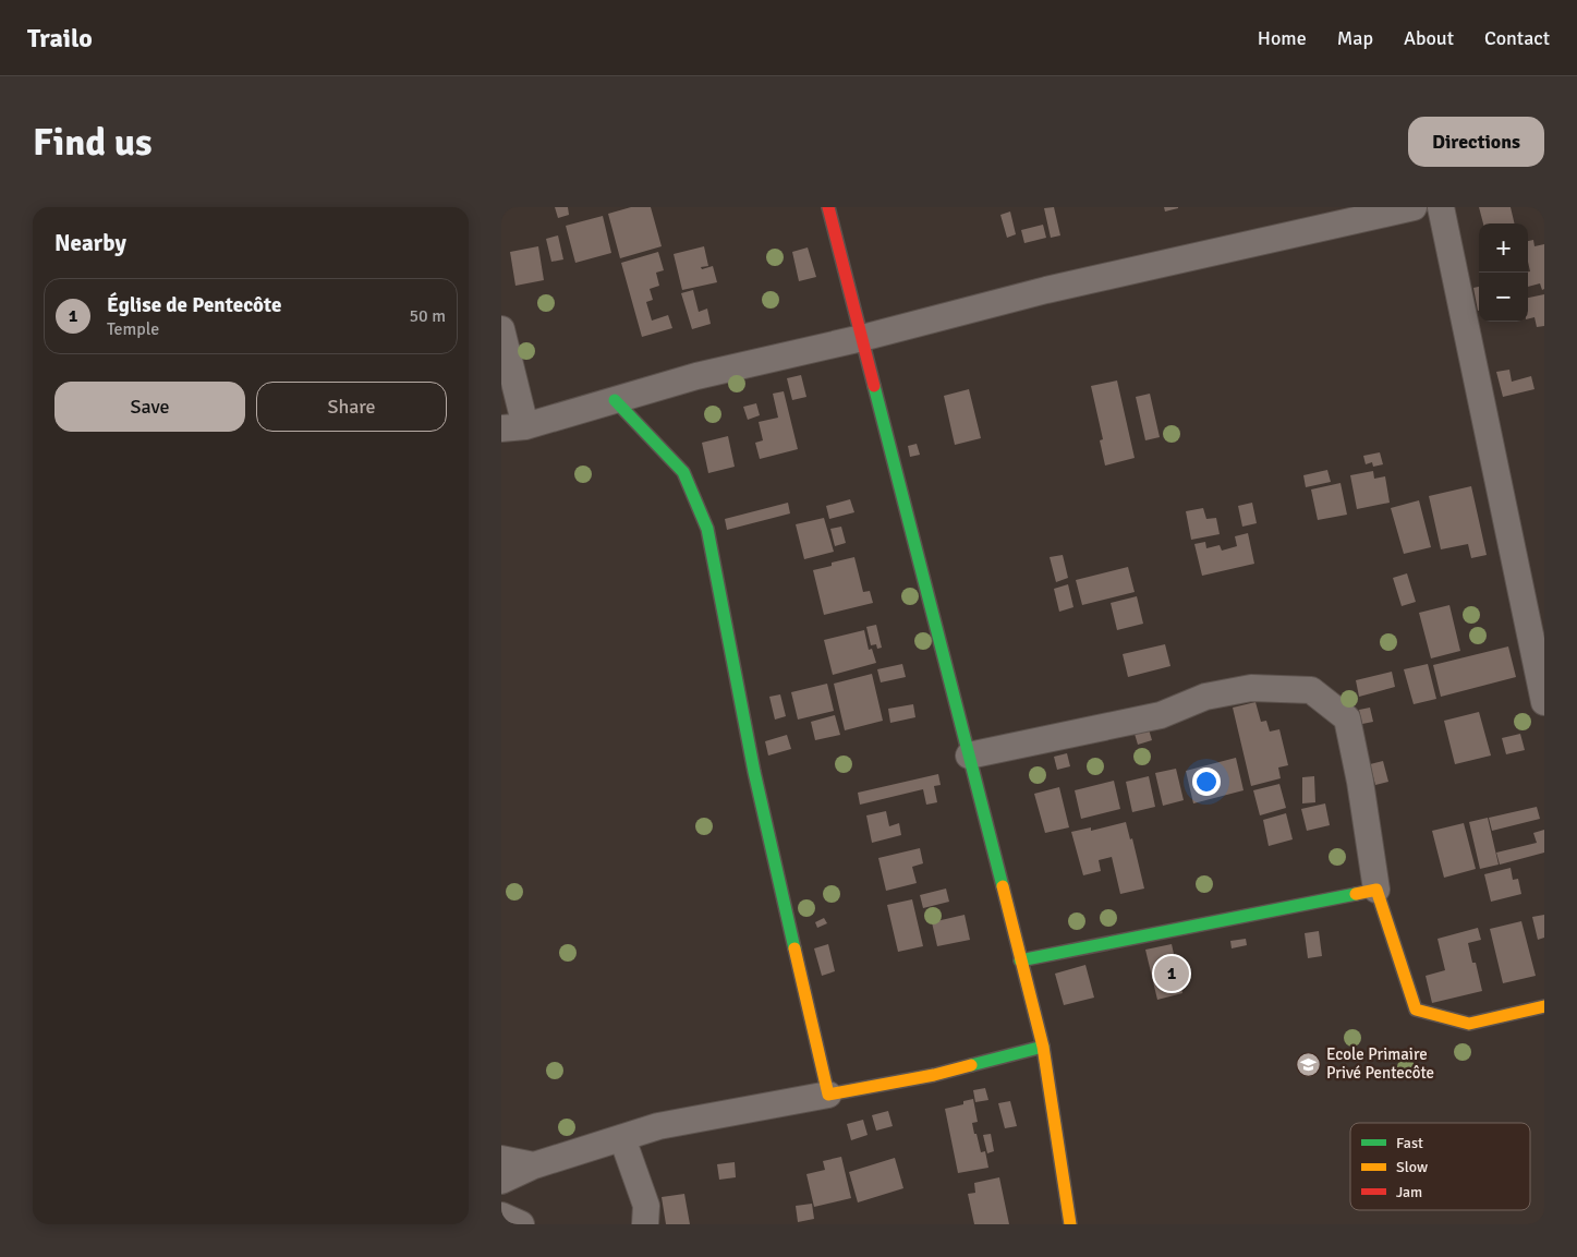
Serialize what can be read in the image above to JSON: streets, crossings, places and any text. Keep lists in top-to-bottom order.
{
  "places": {
    "school or university": ["Ecole Primaire Privé Pentecôte"]
  },
  "legend": ["Fast", "Slow", "Jam"],
  "page": {
    "header": "Trailo",
    "nav": [
      "Home",
      "Map",
      "About",
      "Contact"
    ],
    "buttons": [
      "Directions",
      ["Save", "Share"]
    ],
    "title": "Find us",
    "heading": "Nearby",
    "map_buttons": ["+", "−"],
    "list": [
      {
        "mark": "1",
        "name": "Église de Pentecôte",
        "note": "Temple",
        "value": "50 m"
      }
    ],
    "pins": "1"
  }
}
